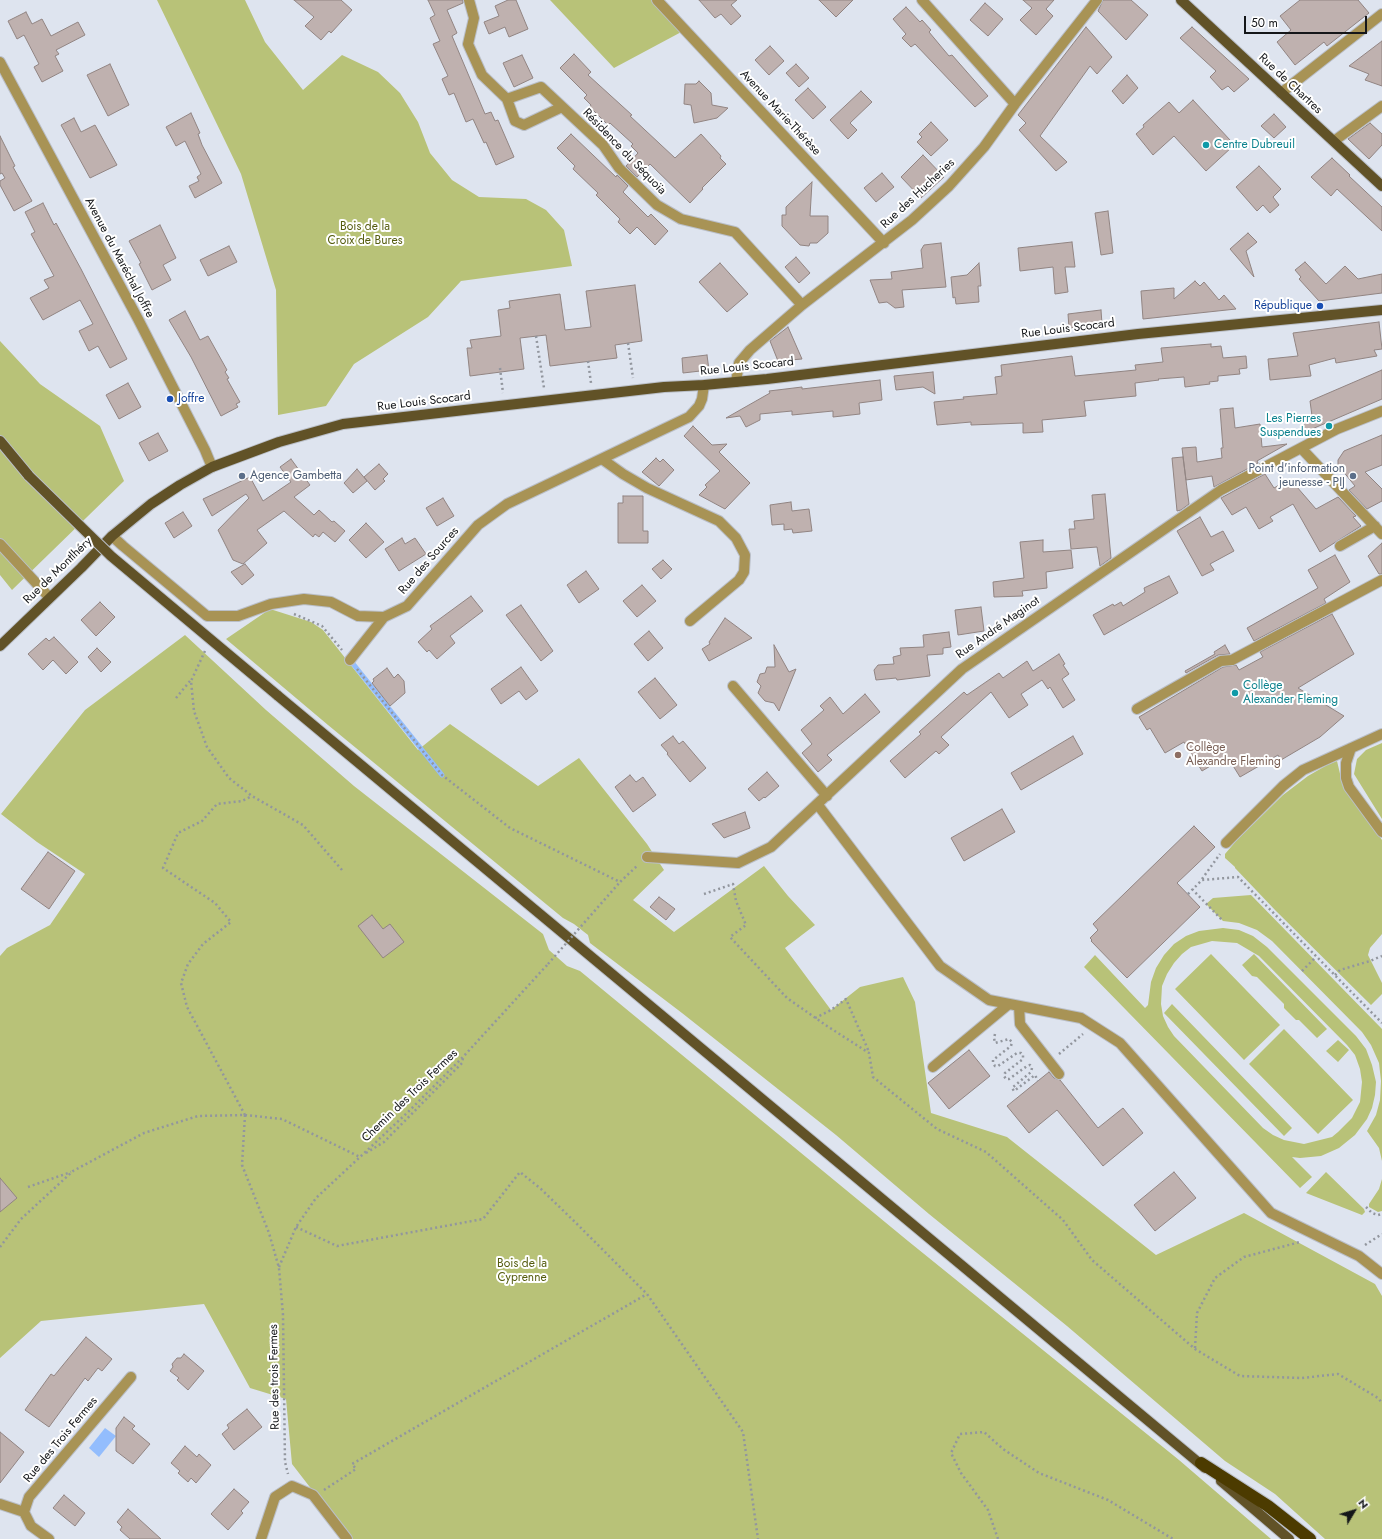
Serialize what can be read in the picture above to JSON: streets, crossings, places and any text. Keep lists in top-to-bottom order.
{
  "streets": {
    "main road": ["Rue de Chartres", "Rue Louis Scocard", "Rue de Montlhéry"],
    "street": [
      "Avenue Marie-Thérèse",
      "Résidence du Séquoïa",
      "Rue des Hucheries",
      "Avenue du Maréchal Joffre",
      "Rue des Sources",
      "Rue André Maginot",
      "Rue des Trois Fermes"
    ],
    "path": ["Chemin des Trois Fermes", "Rue des trois Fermes"]
  },
  "crossings": [
    ["Avenue Marie-Thérèse", "Rue des Hucheries"],
    ["Résidence du Séquoïa", "Rue des Hucheries"],
    ["Rue des Hucheries", "Rue Louis Scocard"],
    ["Avenue du Maréchal Joffre", "Rue Louis Scocard"],
    ["Rue Louis Scocard", "Rue des Sources"],
    ["Rue Louis Scocard", "Rue de Montlhéry"],
    ["Rue des Sources", "Rue de Montlhéry"],
    ["Rue André Maginot", "Chemin des Trois Fermes"]
  ],
  "parks": ["Bois de la Croix de Bures", "Bois de la Cyprenne"],
  "places": [
    "Centre Dubreuil",
    "République",
    "Joffre",
    "Les Pierres Suspendues",
    "Agence Gambetta",
    "Point d'information jeunesse - PIJ",
    "Collège Alexander Fleming",
    "Collège Alexandre Fleming"
  ],
  "scale_bar": "50 m",
  "north": "top right"
}
